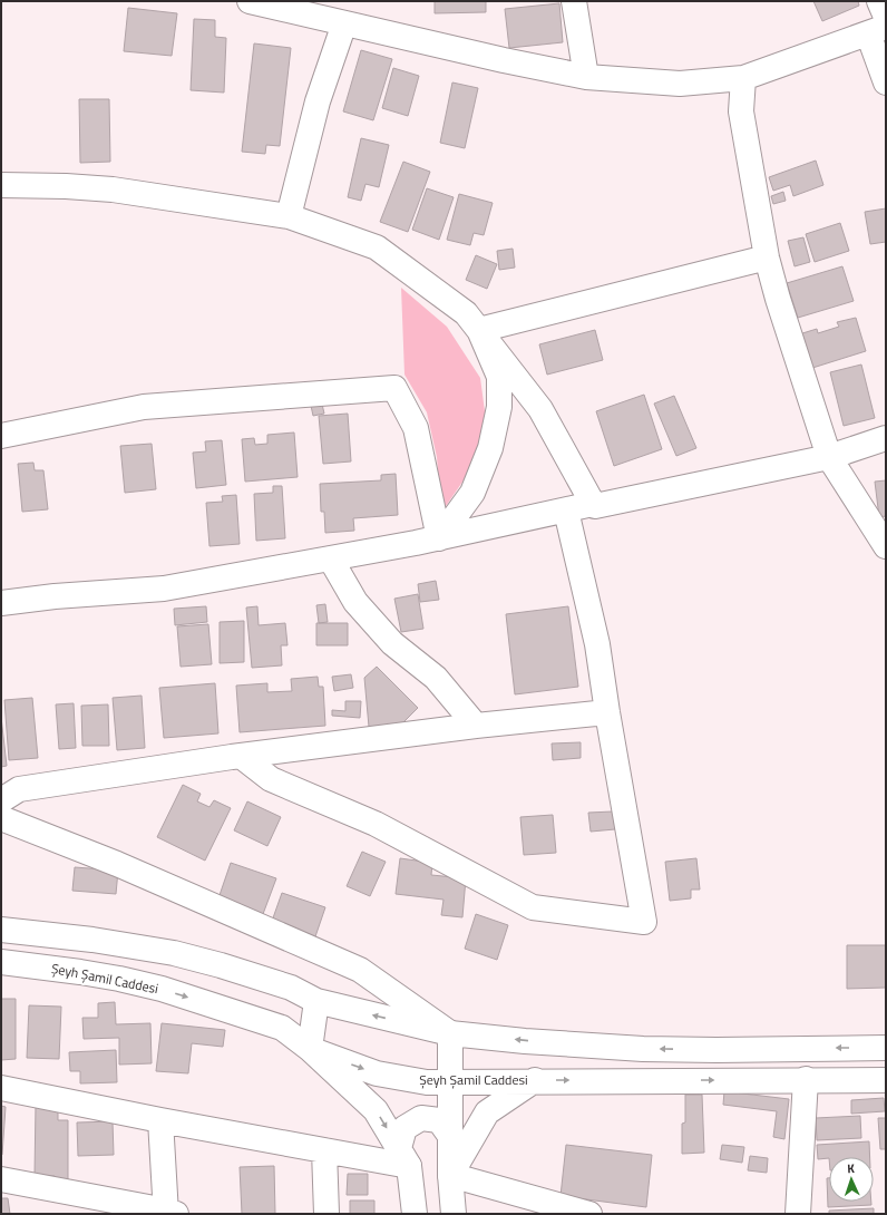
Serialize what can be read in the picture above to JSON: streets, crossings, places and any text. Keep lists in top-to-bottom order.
{
  "streets": {
    "street": ["Şeyh Şamil Caddesi"]
  },
  "north": "top"
}
